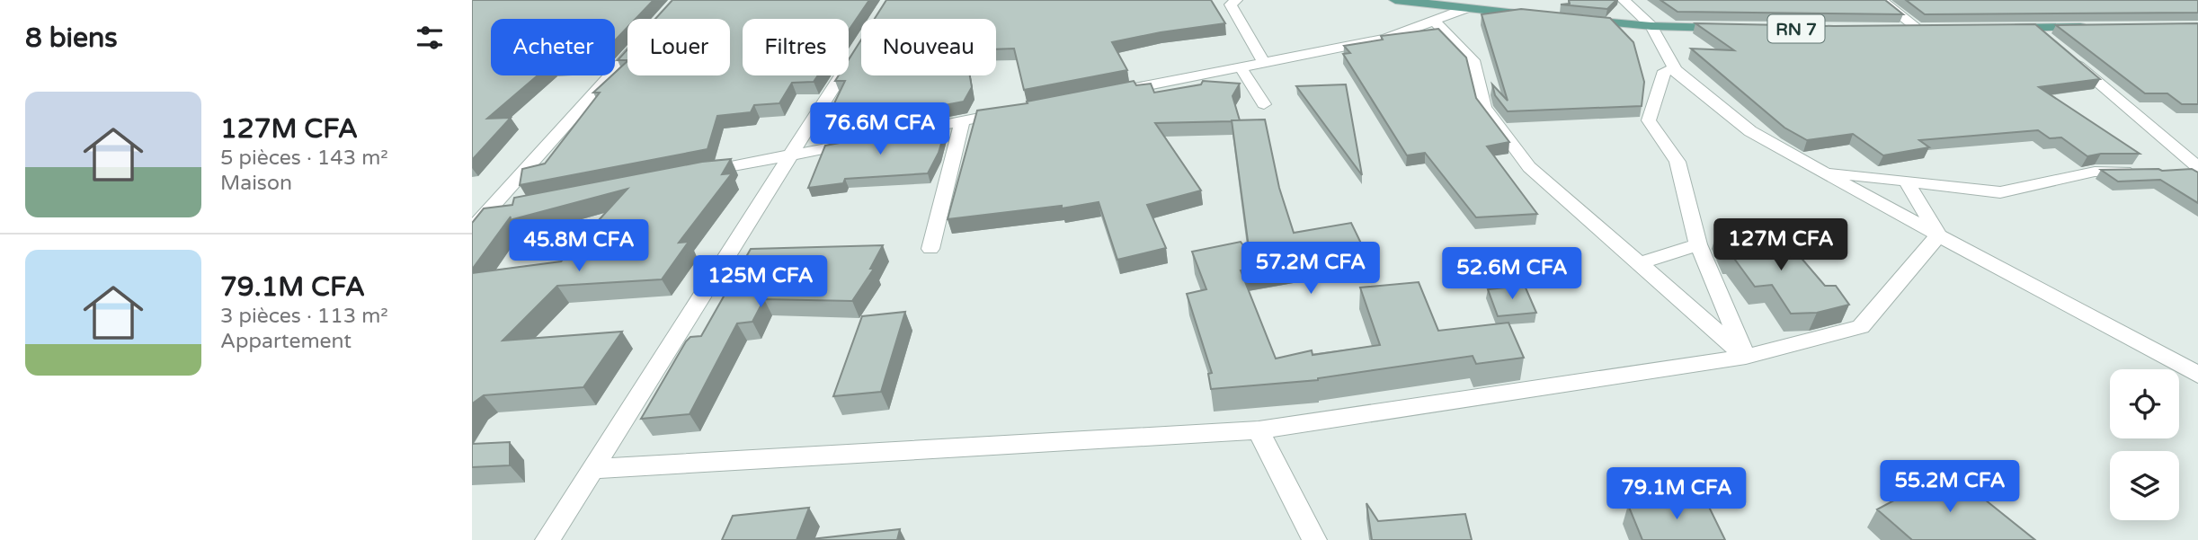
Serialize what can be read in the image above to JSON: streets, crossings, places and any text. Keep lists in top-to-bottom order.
{
  "page": {
    "heading": "8 biens",
    "chip": [
      "Acheter",
      "Louer",
      "Filtres",
      "Nouveau"
    ],
    "list": [
      {
        "name": "127M CFA",
        "note": "5 pièces · 143 m² · Maison"
      },
      {
        "name": "79.1M CFA",
        "note": "3 pièces · 113 m² · Appartement"
      }
    ],
    "price": [
      "76.6M CFA",
      "127M CFA",
      "45.8M CFA",
      "57.2M CFA",
      "52.6M CFA",
      "125M CFA",
      "55.2M CFA",
      "79.1M CFA"
    ]
  }
}
